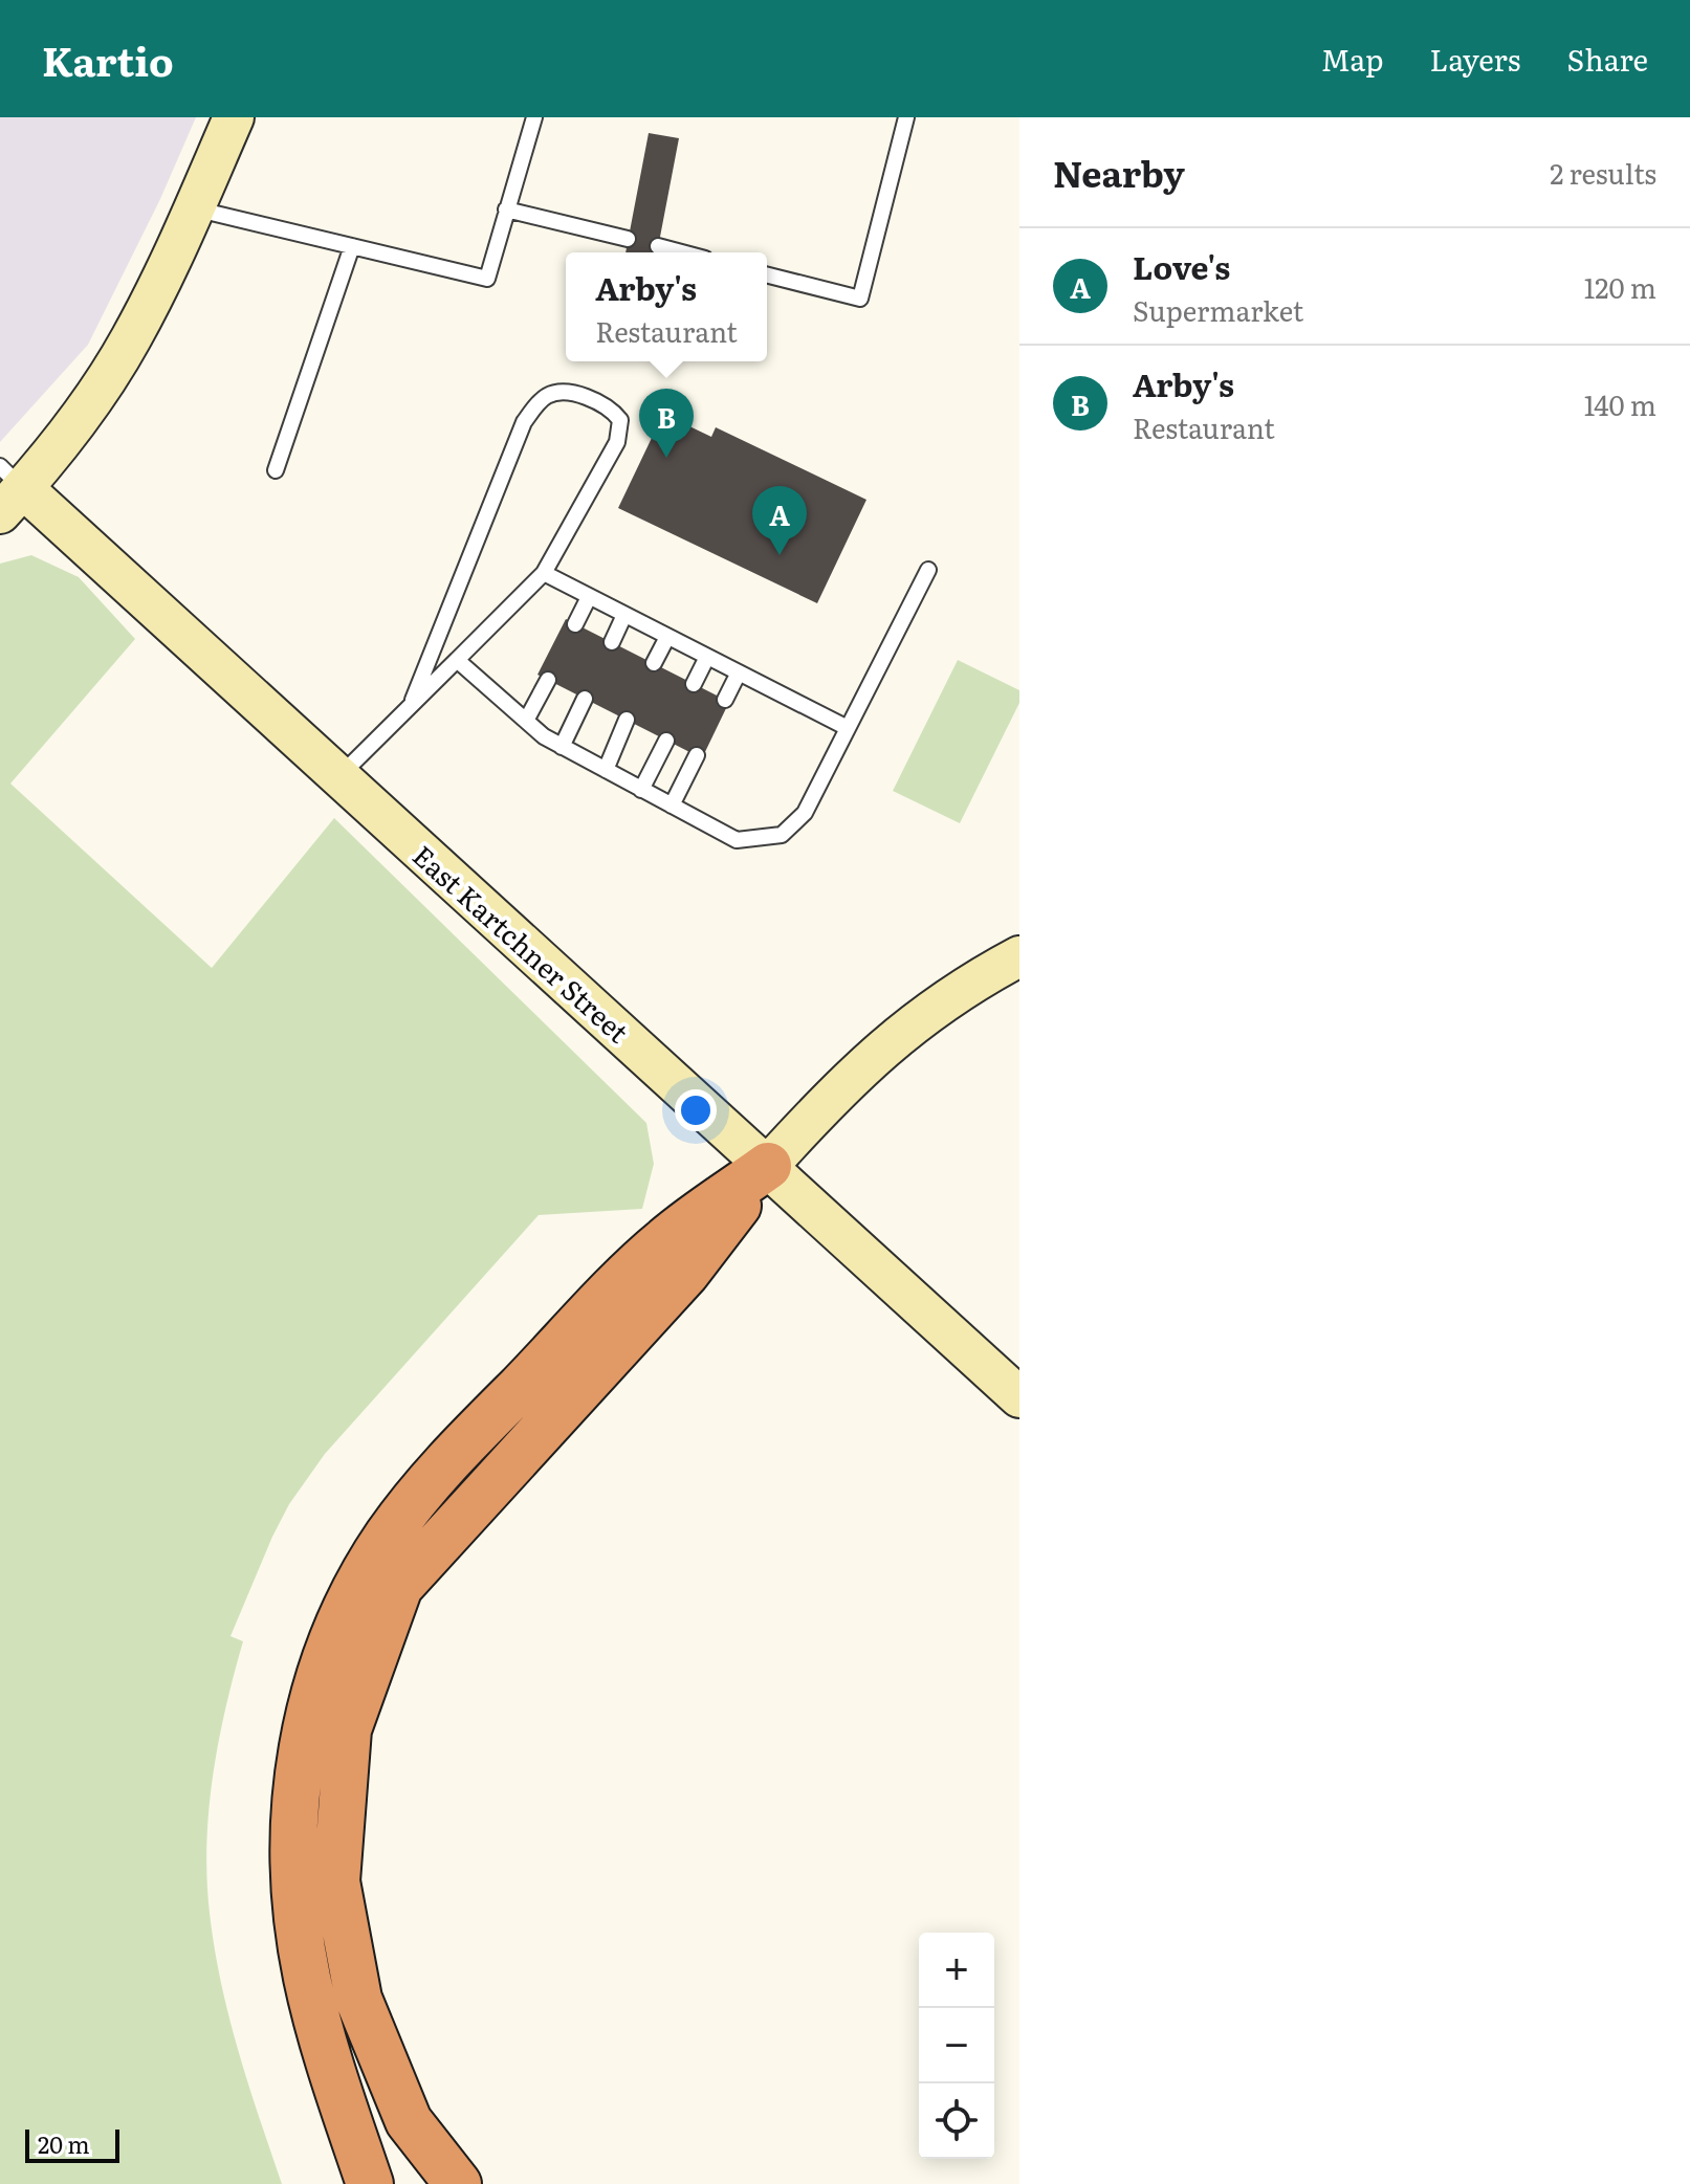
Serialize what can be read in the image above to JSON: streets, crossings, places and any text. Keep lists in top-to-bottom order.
{
  "streets": {
    "street": ["East Kartchner Street"]
  },
  "scale_bar": "20 m",
  "page": {
    "header": "Kartio",
    "nav": ["Map", "Layers", "Share"],
    "heading": ["Nearby", "2 results"],
    "list": [
      {
        "mark": "A",
        "name": "Love's",
        "note": "Supermarket",
        "value": "120 m"
      },
      {
        "mark": "B",
        "name": "Arby's",
        "note": "Restaurant",
        "value": "140 m"
      }
    ],
    "popup": ["Arby's", "Restaurant"],
    "pins": ["B", "A"],
    "map_buttons": ["+", "−"],
    "scale": "20 m"
  }
}
